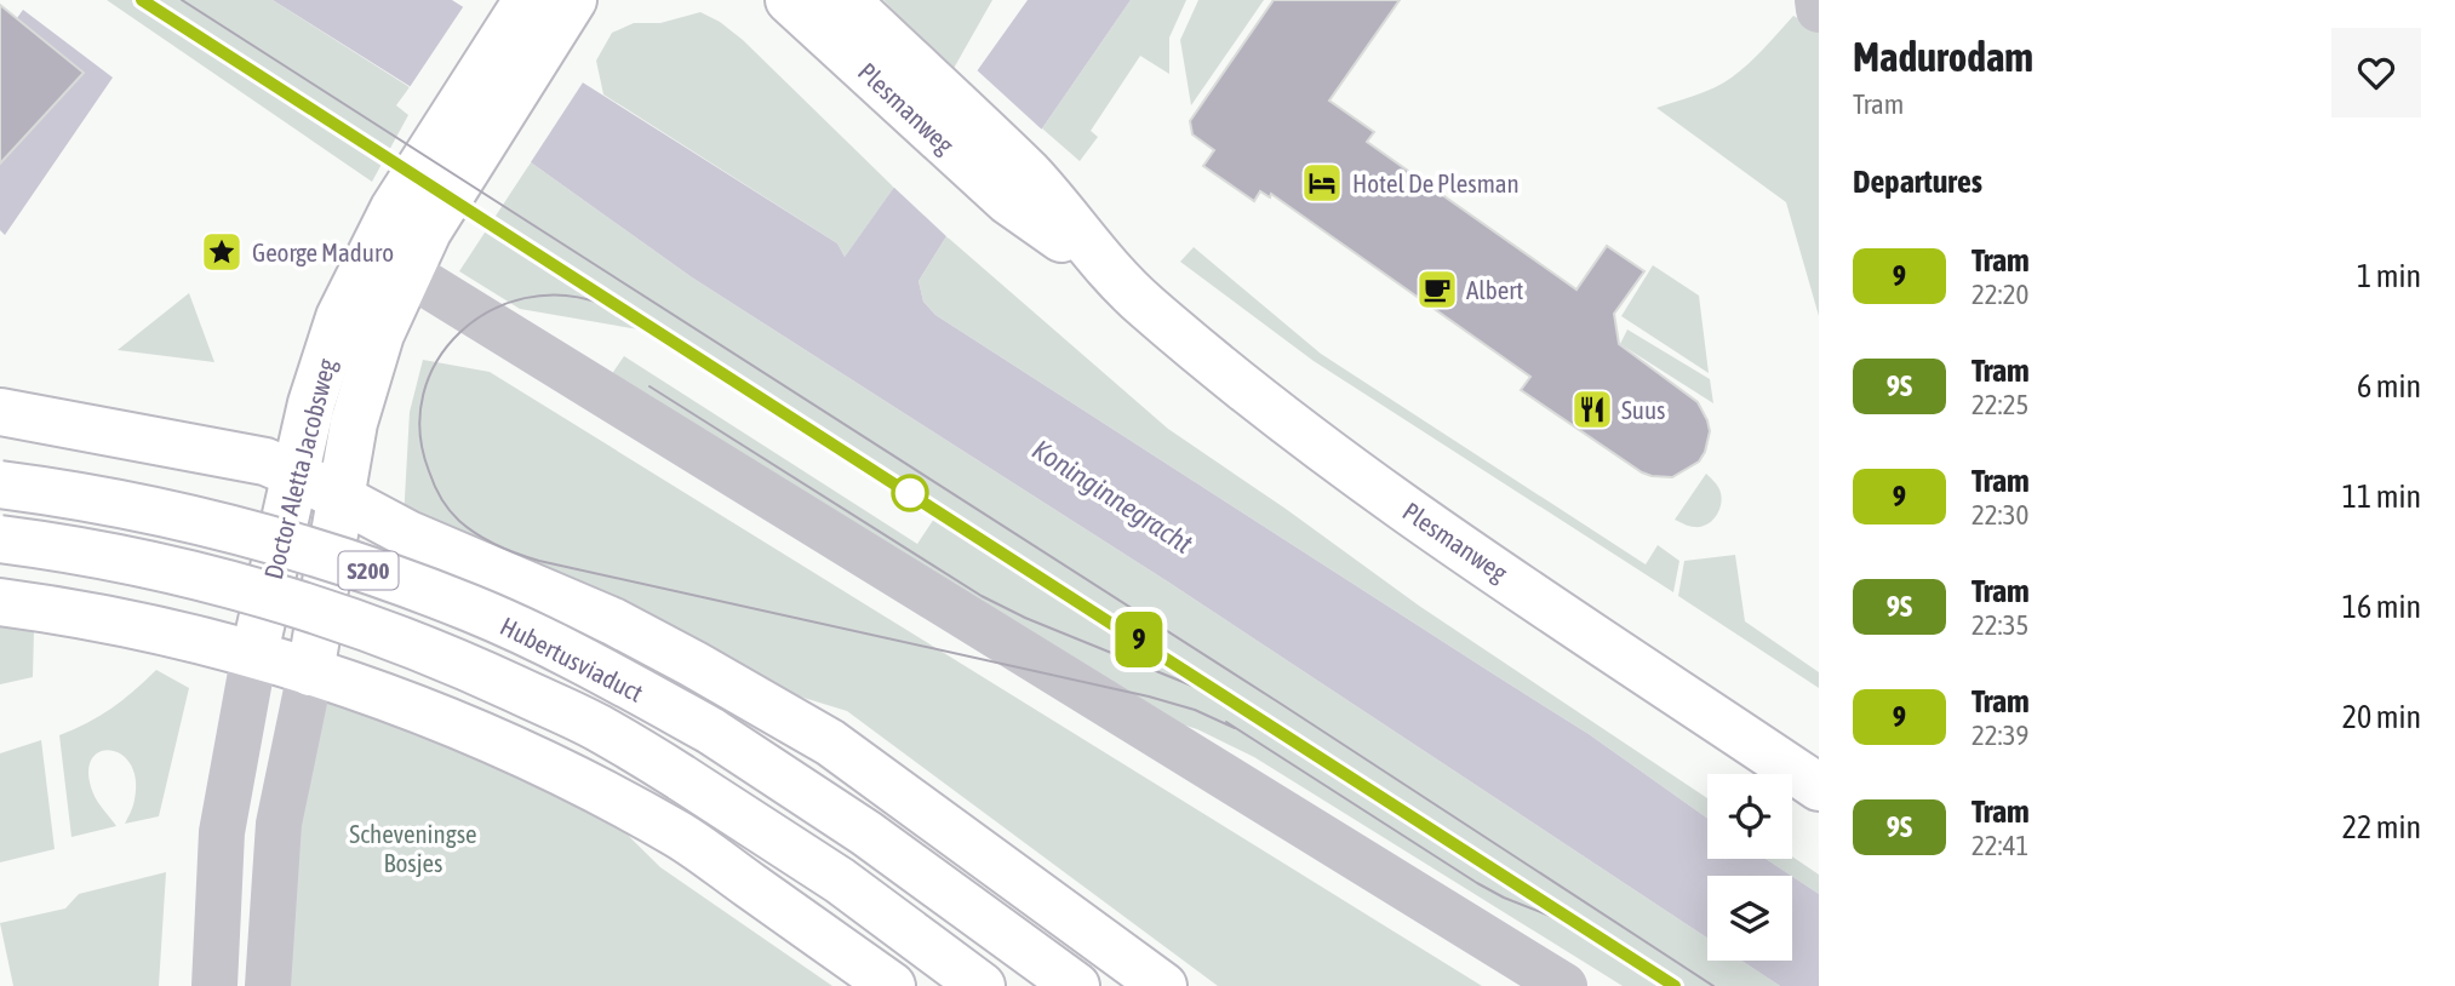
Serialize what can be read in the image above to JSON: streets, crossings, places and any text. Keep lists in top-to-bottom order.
{
  "streets": {
    "main road": [
      "Plesmanweg",
      "Doctor Aletta Jacobsweg",
      "S200",
      "Hubertusviaduct"
    ]
  },
  "water": ["Koninginnegracht"],
  "parks": ["Scheveningse Bosjes"],
  "places": {
    "hotel": ["Hotel De Plesman"],
    "place": ["George Maduro"],
    "cafe": ["Albert"],
    "restaurant": ["Suus"]
  },
  "lines": ["tram line 9"],
  "page": {
    "on_map": "9",
    "heading": [
      ["Madurodam", "Tram"],
      "Departures"
    ],
    "list": [
      {
        "mark": "9",
        "name": "Tram",
        "note": "22:20",
        "value": "1 min"
      },
      {
        "mark": "9S",
        "name": "Tram",
        "note": "22:25",
        "value": "6 min"
      },
      {
        "mark": "9",
        "name": "Tram",
        "note": "22:30",
        "value": "11 min"
      },
      {
        "mark": "9S",
        "name": "Tram",
        "note": "22:35",
        "value": "16 min"
      },
      {
        "mark": "9",
        "name": "Tram",
        "note": "22:39",
        "value": "20 min"
      },
      {
        "mark": "9S",
        "name": "Tram",
        "note": "22:41",
        "value": "22 min"
      }
    ]
  }
}
